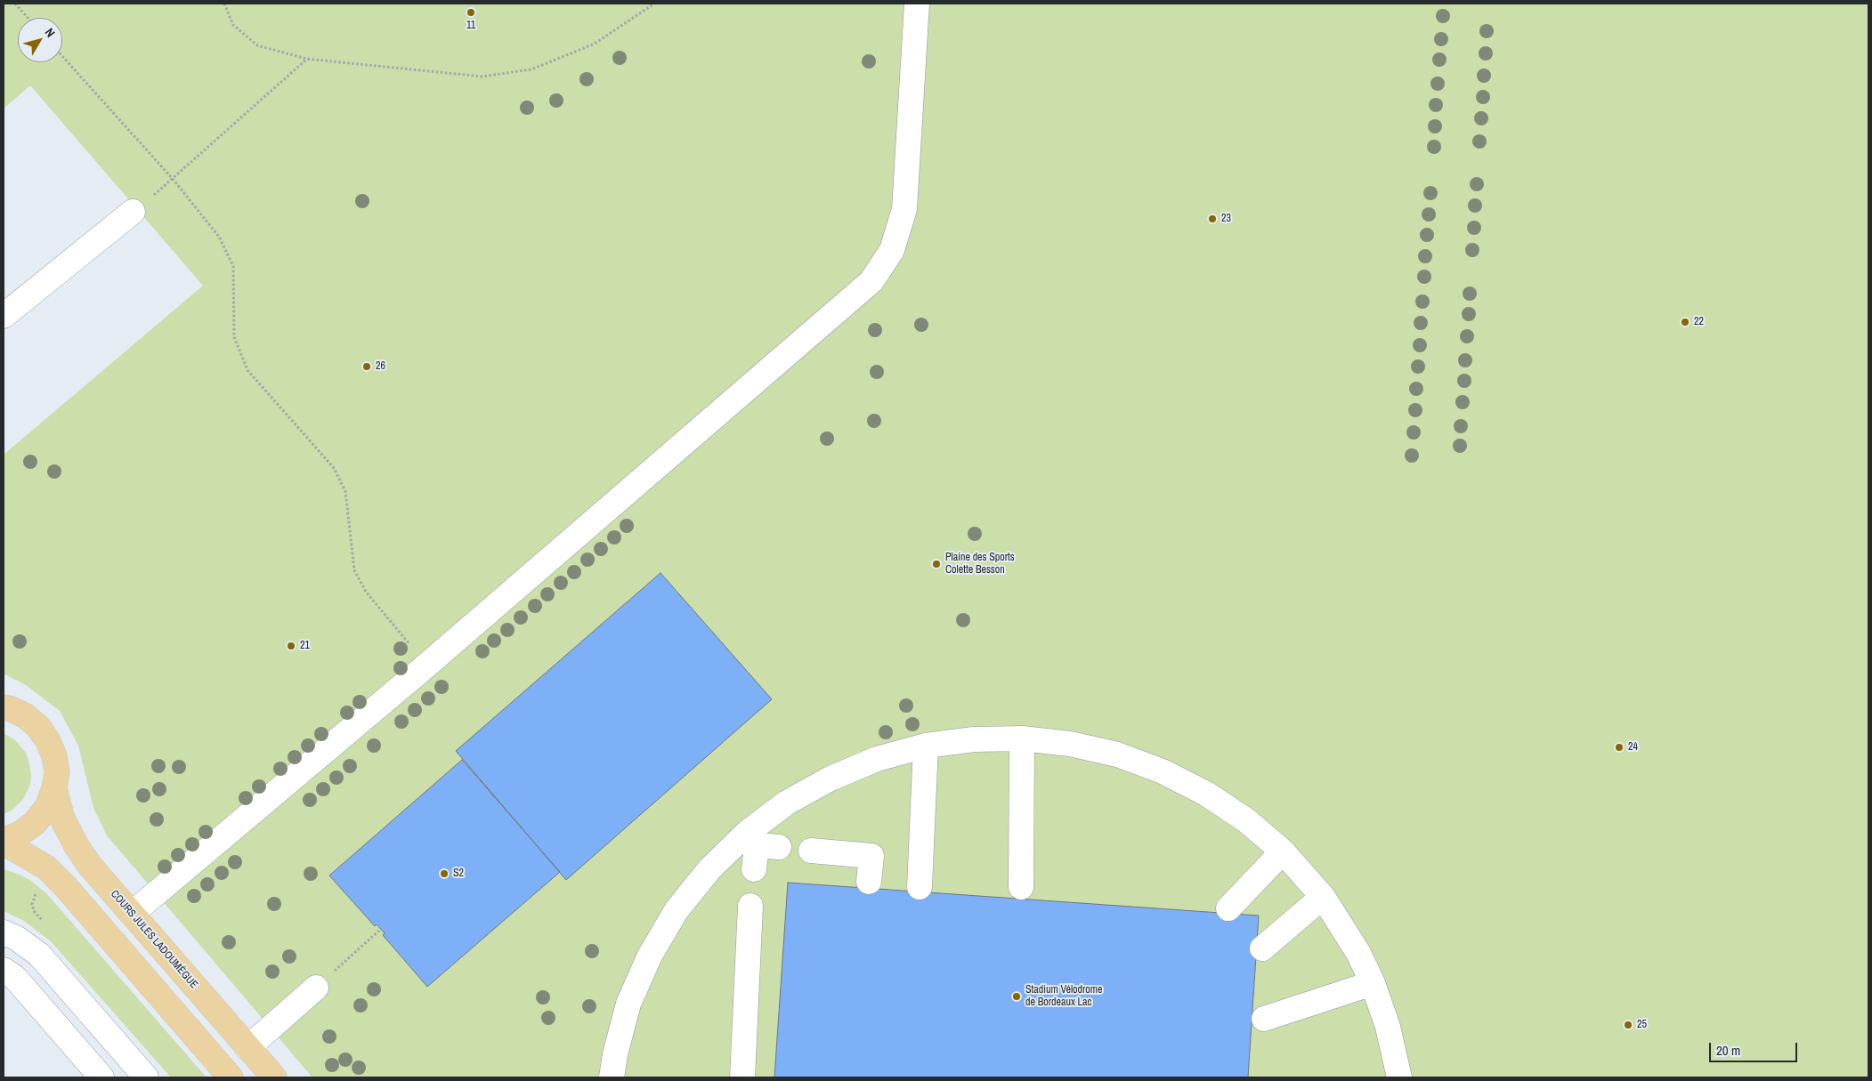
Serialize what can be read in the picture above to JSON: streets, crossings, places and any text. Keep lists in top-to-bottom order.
{
  "streets": {
    "main road": ["COURS JULES LADOUMÈGUE"]
  },
  "places": [
    "11",
    "23",
    "22",
    "26",
    "Plaine des Sports Colette Besson",
    "21",
    "24",
    "S2",
    "Stadium Vélodrome de Bordeaux Lac",
    "25"
  ],
  "scale_bar": "20 m",
  "north": "top right"
}
